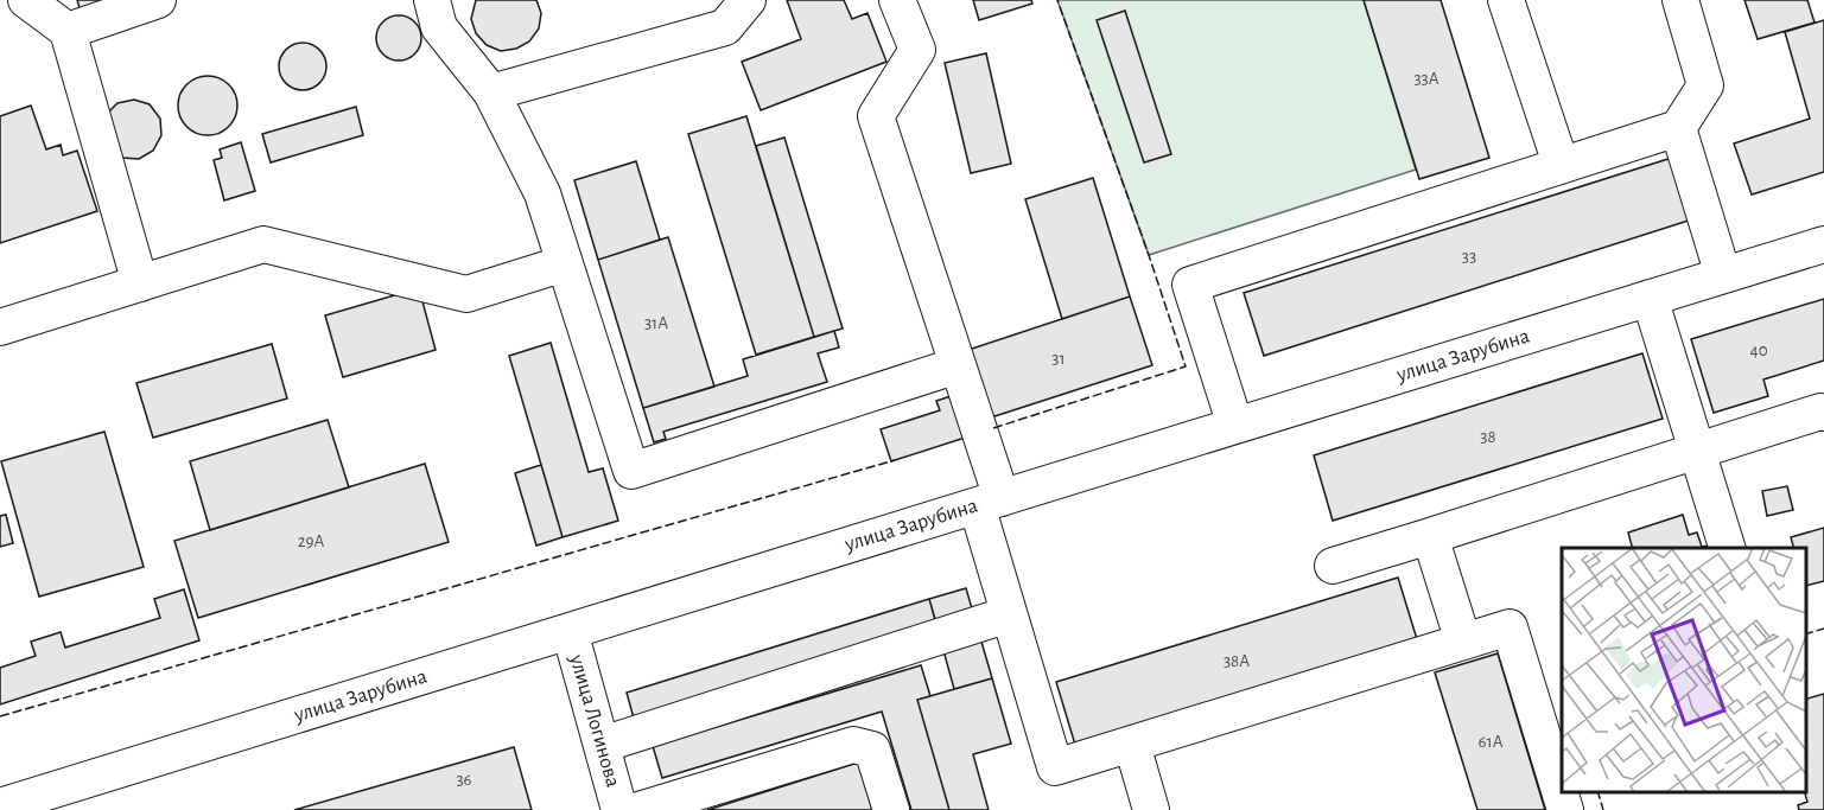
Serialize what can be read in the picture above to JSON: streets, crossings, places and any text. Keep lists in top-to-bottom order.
{
  "streets": {
    "street": ["улица Зарубина", "улица Логинова"]
  },
  "crossings": [
    ["улица Зарубина", "улица Логинова"]
  ],
  "house_numbers": [
    "33А",
    "33",
    "31А",
    "40",
    "31",
    "38",
    "29А",
    "38А",
    "61А",
    "36"
  ]
}
